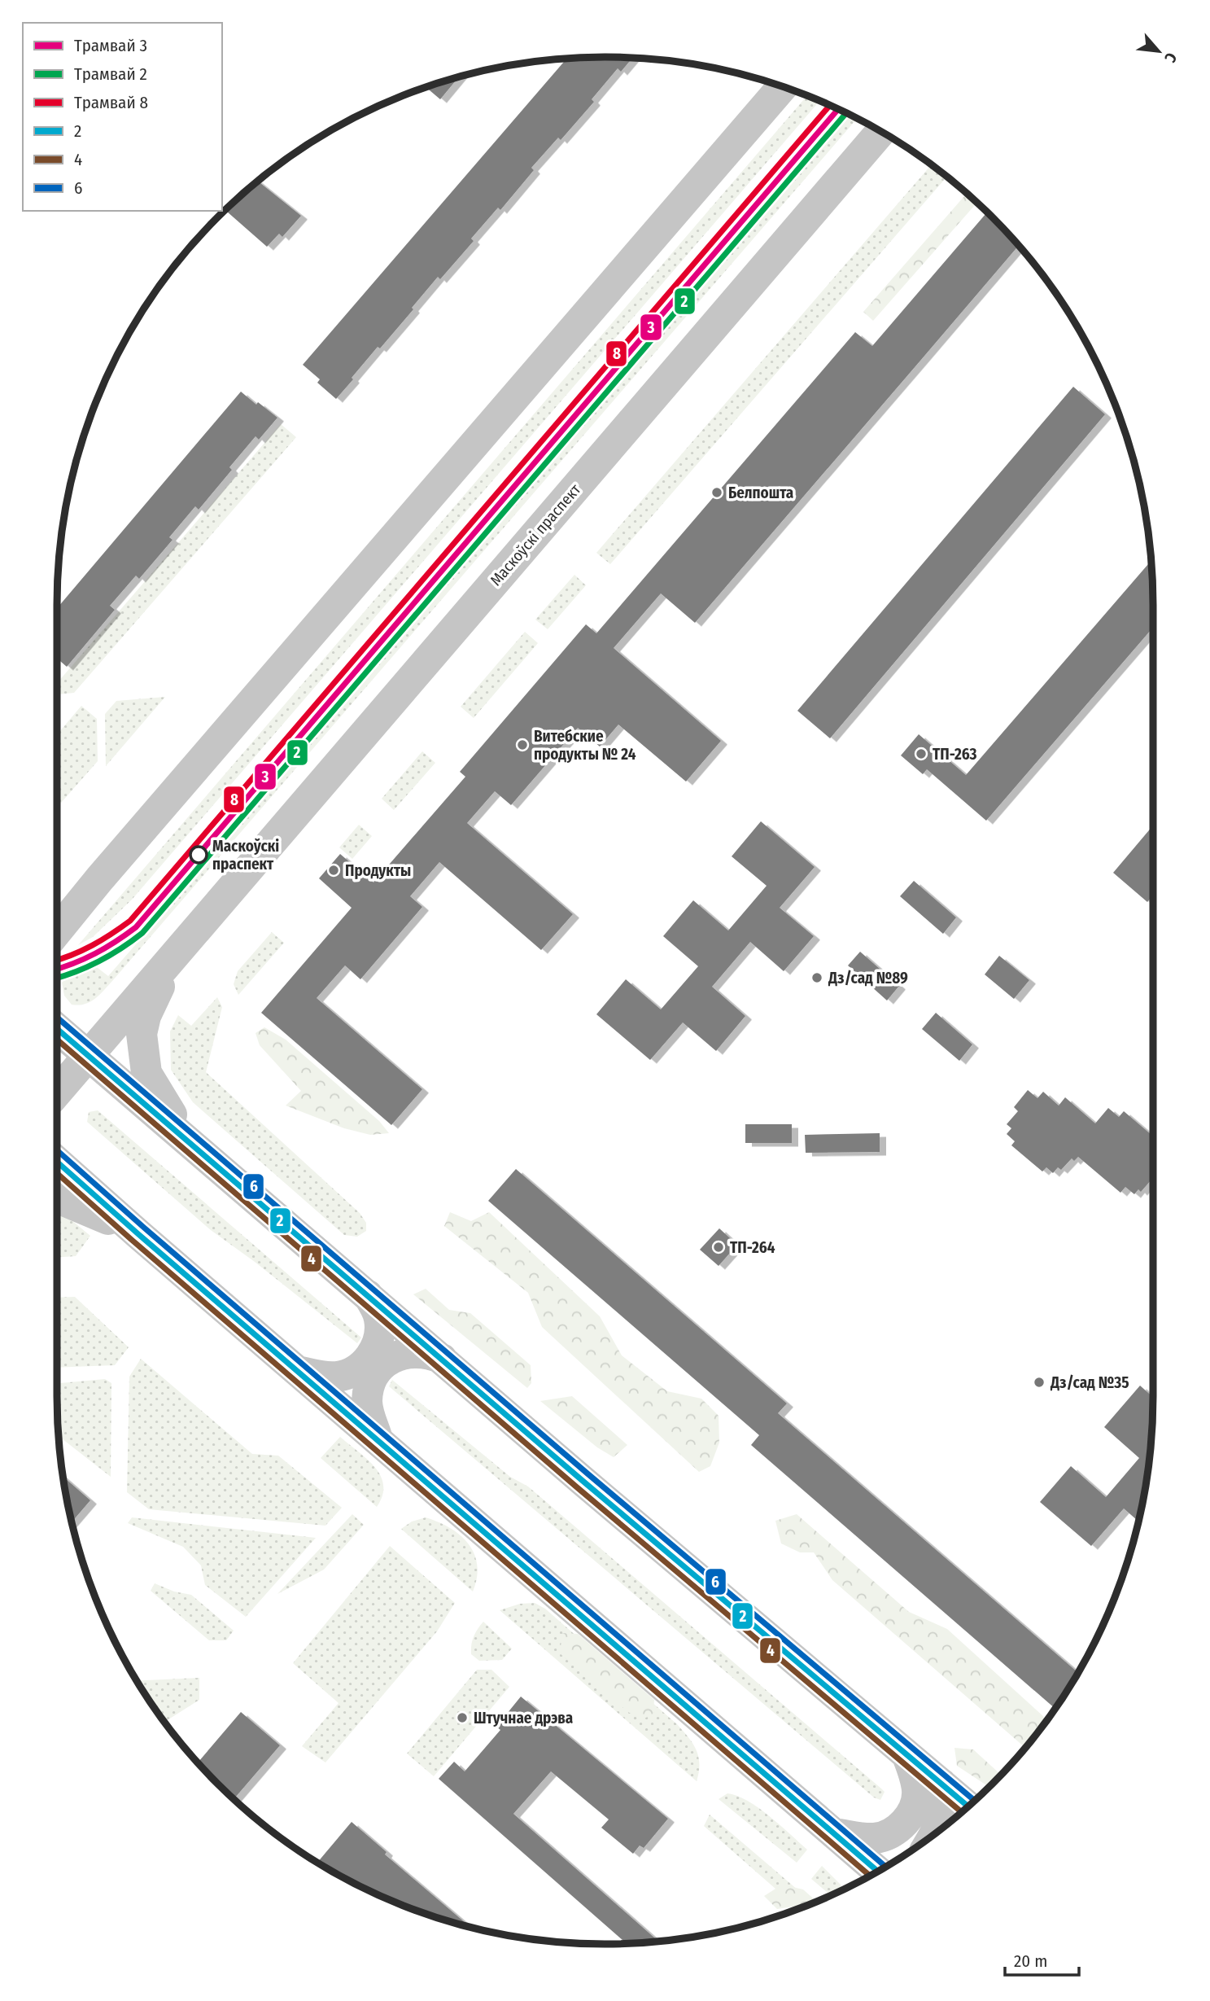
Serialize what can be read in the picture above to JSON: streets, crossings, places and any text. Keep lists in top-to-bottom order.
{
  "streets": {
    "main road": ["Маскоўскі праспект"]
  },
  "places": [
    "Белпошта",
    "Витебские продукты № 24",
    "ТП-263",
    "Маскоўскі праспект",
    "Продукты",
    "Дз/сад №89",
    "ТП-264",
    "Дз/сад №35",
    "Штучнае дрэва"
  ],
  "lines": [
    "tram line 8",
    "tram line 3",
    "tram line 2",
    "transit line 6",
    "transit line 2",
    "transit line 4"
  ],
  "legend": [
    "Трамвай 3",
    "Трамвай 2",
    "Трамвай 8",
    "2",
    "4",
    "6"
  ],
  "scale_bar": "20 m",
  "north": "bottom right"
}
